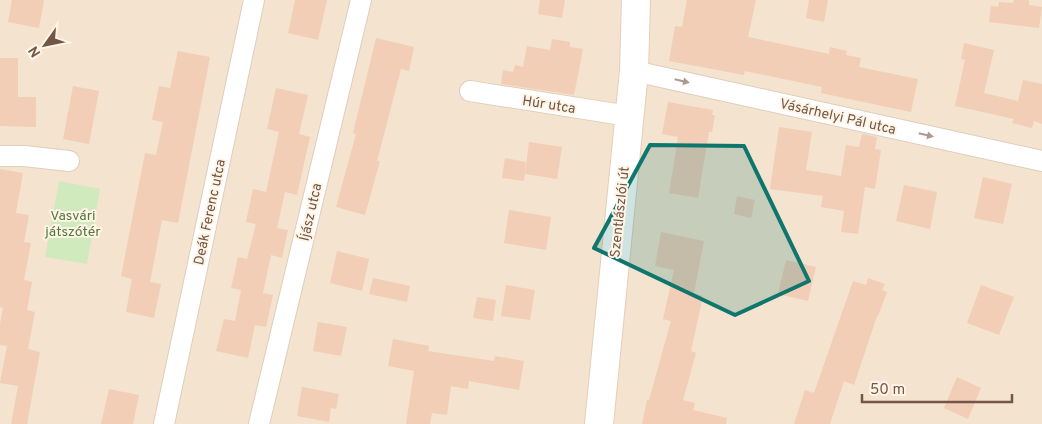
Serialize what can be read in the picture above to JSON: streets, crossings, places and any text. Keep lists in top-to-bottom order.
{
  "streets": {
    "main road": ["Szentlászlói út"],
    "street": [
      "Húr utca",
      "Vásárhelyi Pál utca",
      "Deák Ferenc utca",
      "Íjász utca"
    ]
  },
  "crossings": [
    ["Húr utca", "Szentlászlói út"],
    ["Vásárhelyi Pál utca", "Szentlászlói út"]
  ],
  "one_way": ["Vásárhelyi Pál utca"],
  "parks": ["Vasvári játszótér"],
  "scale_bar": "50 m",
  "north": "bottom left"
}
